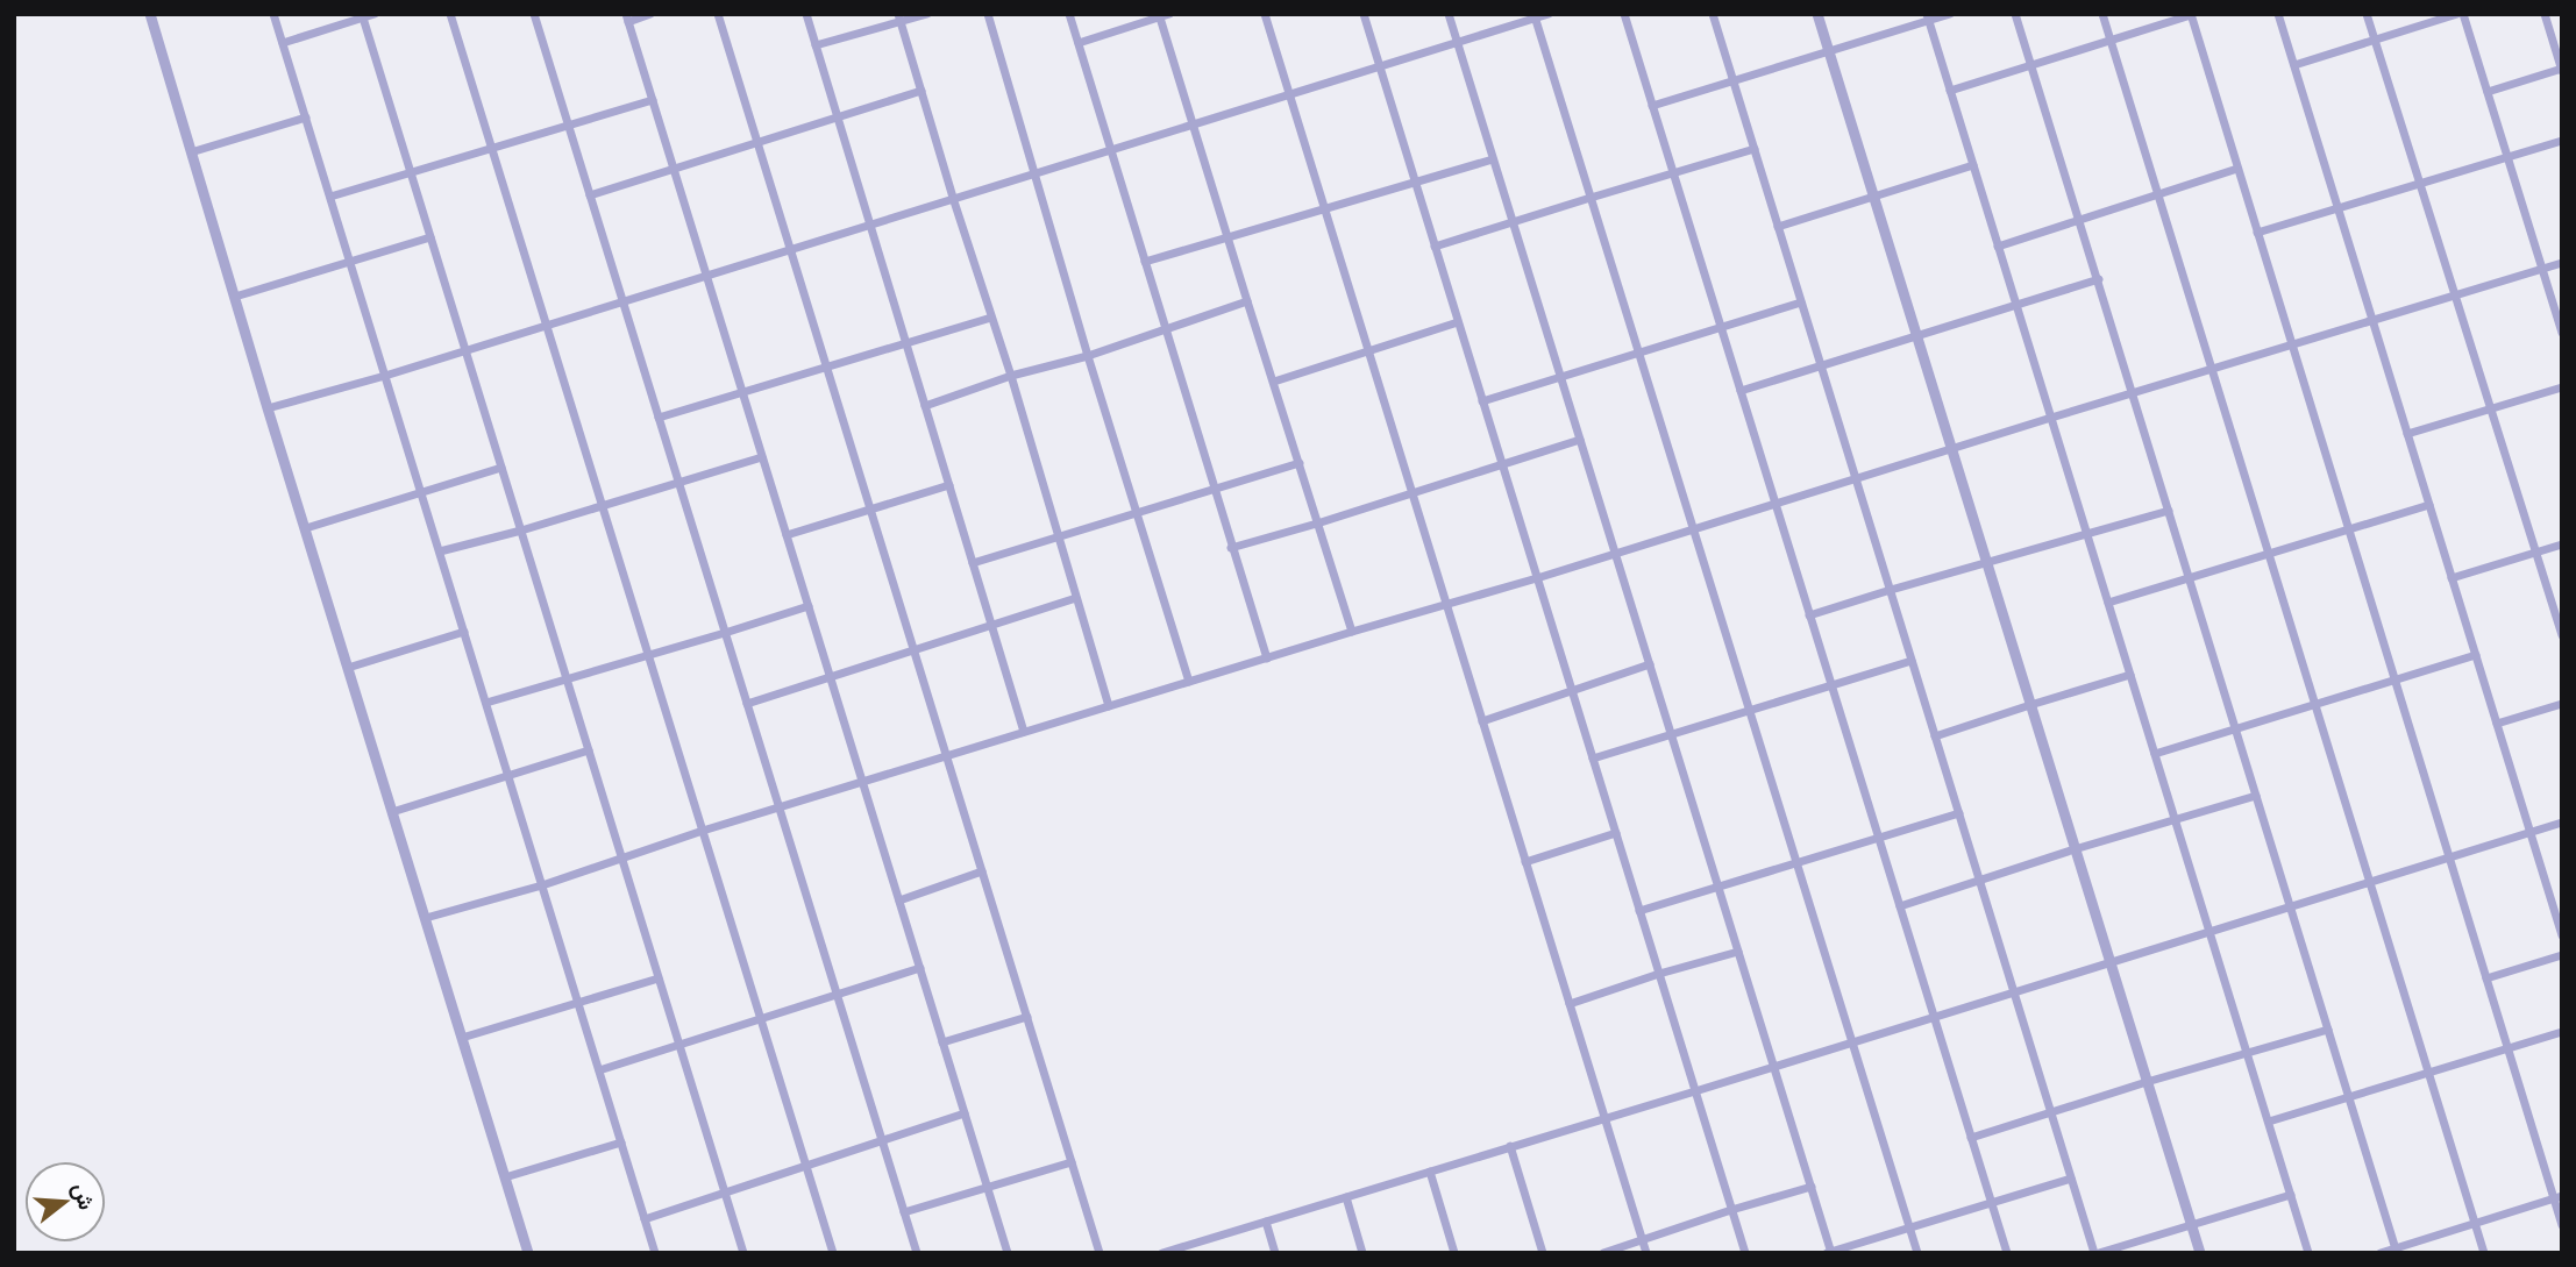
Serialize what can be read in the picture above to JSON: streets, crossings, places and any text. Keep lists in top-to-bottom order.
{
  "north": "right"
}
